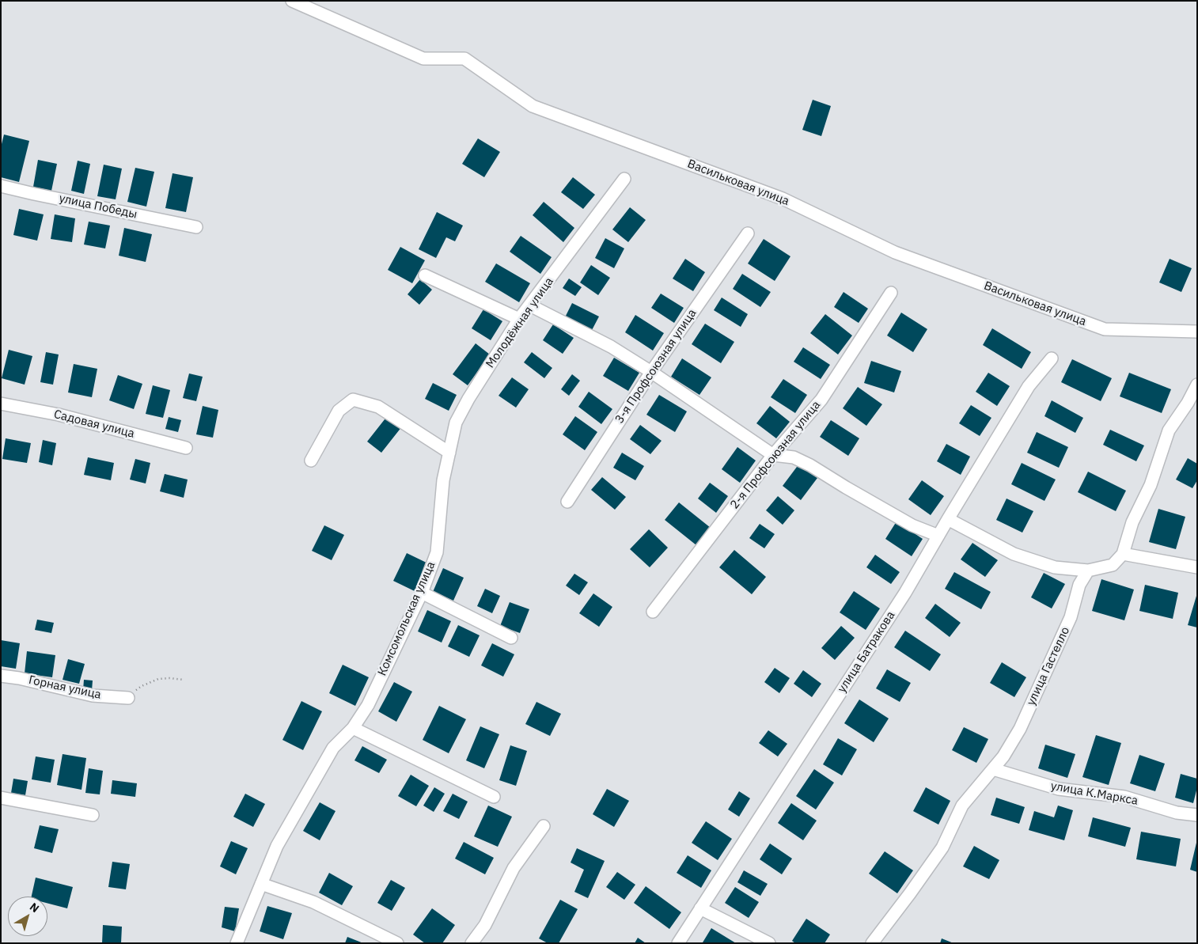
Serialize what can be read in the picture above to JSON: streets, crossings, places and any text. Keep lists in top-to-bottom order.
{
  "streets": {
    "street": [
      "Васильковая улица",
      "улица Победы",
      "Молодёжная улица",
      "3-я Профсоюзная улица",
      "Садовая улица",
      "2-я Профсоюзная улица",
      "Комсомольская улица",
      "улица Батракова",
      "улица Гастелло",
      "Горная улица",
      "улица К.Маркса"
    ]
  },
  "crossings": [
    ["Молодёжная улица", "Комсомольская улица"],
    ["улица Гастелло", "улица К.Маркса"]
  ],
  "north": "top right"
}
